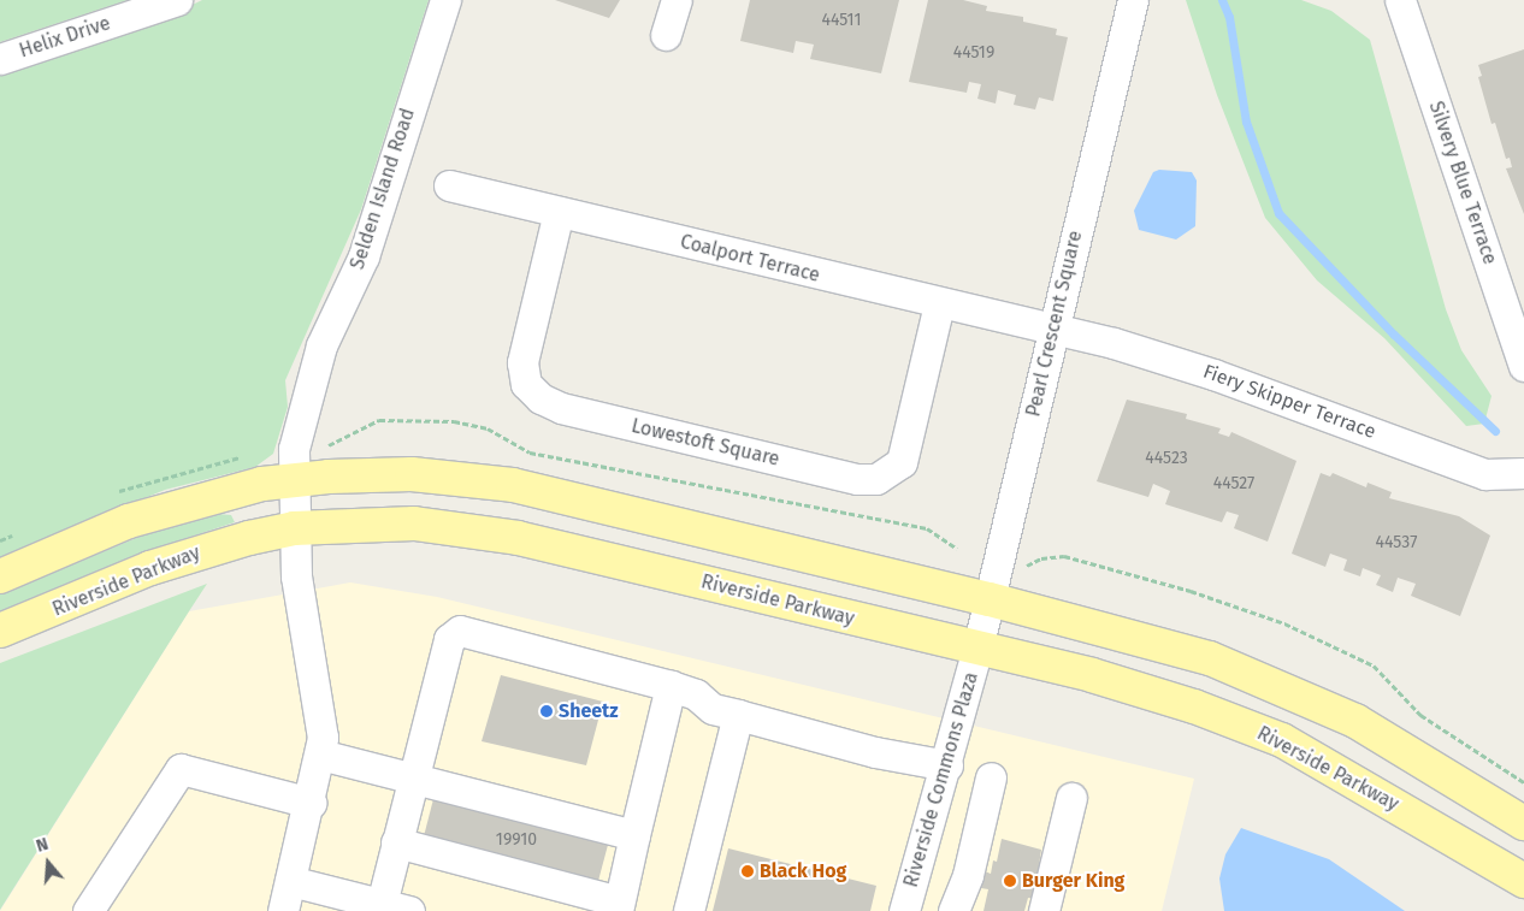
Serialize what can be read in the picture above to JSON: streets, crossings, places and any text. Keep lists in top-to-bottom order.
{
  "streets": {
    "main road": ["Riverside Parkway"],
    "street": [
      "Helix Drive",
      "Silvery Blue Terrace",
      "Selden Island Road",
      "Coalport Terrace",
      "Pearl Crescent Square",
      "Fiery Skipper Terrace",
      "Lowestoft Square",
      "Riverside Commons Plaza"
    ]
  },
  "crossings": [
    ["Coalport Terrace", "Pearl Crescent Square"],
    ["Coalport Terrace", "Fiery Skipper Terrace"],
    ["Coalport Terrace", "Lowestoft Square"],
    ["Pearl Crescent Square", "Fiery Skipper Terrace"],
    ["Pearl Crescent Square", "Riverside Parkway"],
    ["Pearl Crescent Square", "Riverside Commons Plaza"],
    ["Riverside Parkway", "Riverside Commons Plaza"]
  ],
  "places": ["Sheetz", "Black Hog", "Burger King"],
  "house_numbers": [
    "44511",
    "44519",
    "44523",
    "44527",
    "44537",
    "19910"
  ],
  "north": "top"
}
